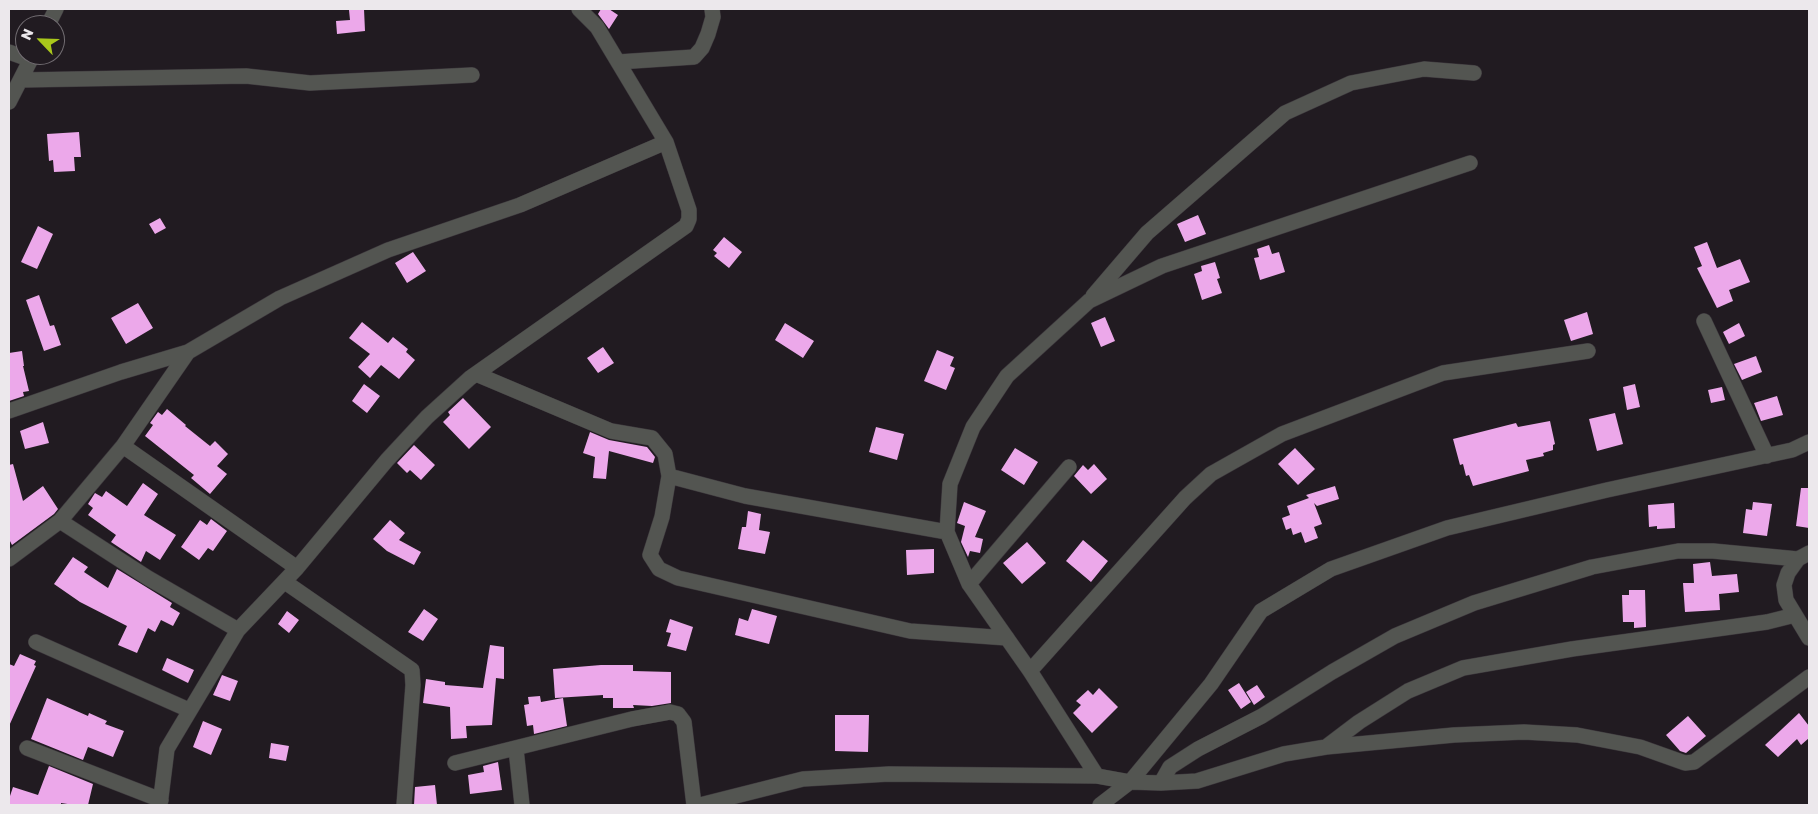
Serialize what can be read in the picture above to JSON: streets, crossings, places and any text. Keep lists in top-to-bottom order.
{
  "north": "top left"
}
